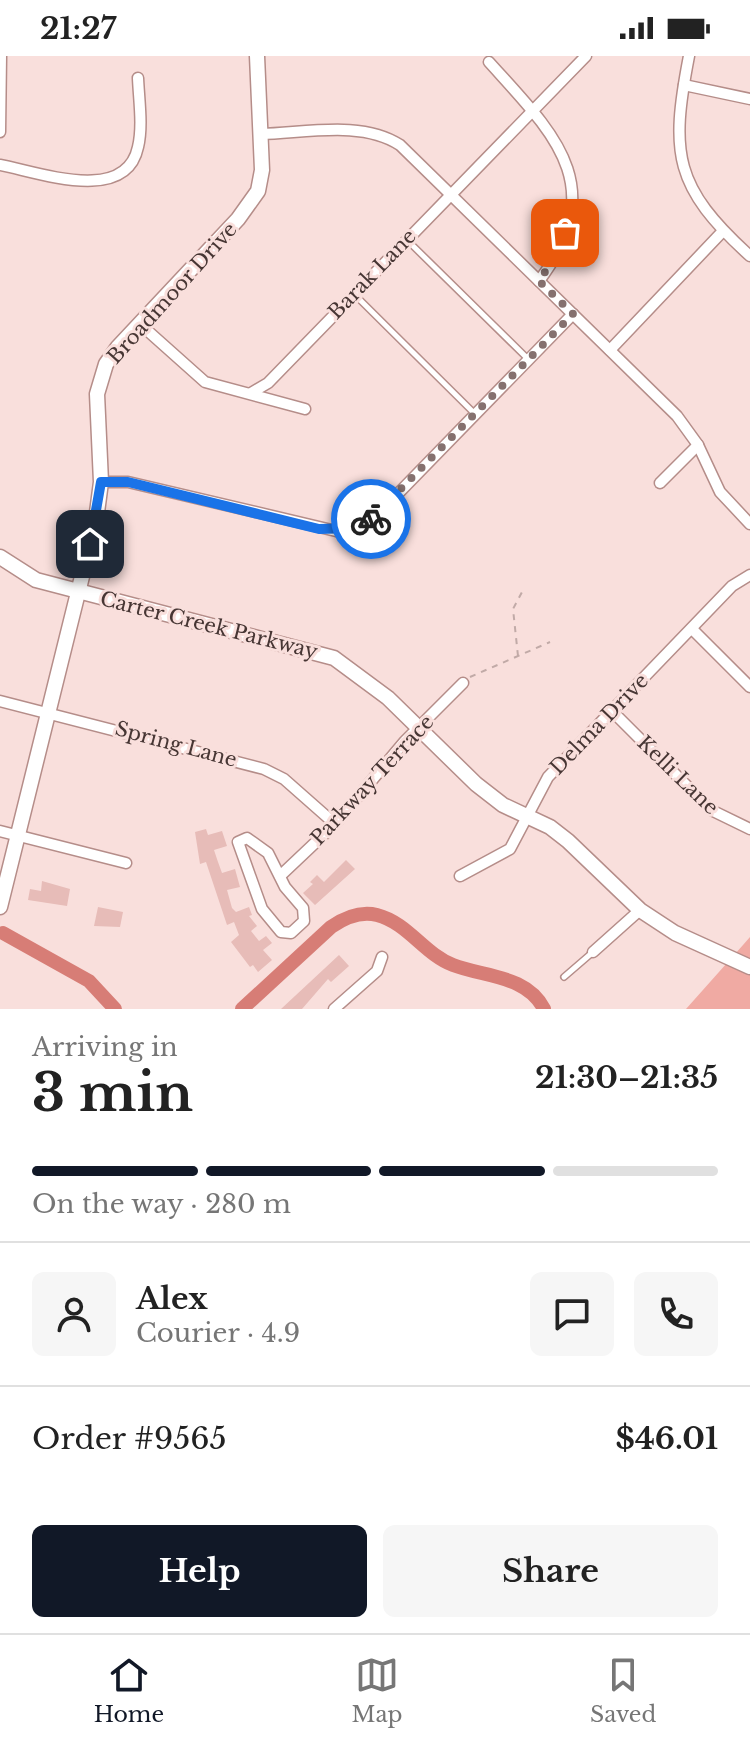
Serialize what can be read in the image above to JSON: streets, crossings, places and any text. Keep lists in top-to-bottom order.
{
  "streets": {
    "street": [
      "Barak Lane",
      "Broadmoor Drive",
      "Carter Creek Parkway",
      "Delma Drive",
      "Spring Lane",
      "Kelli Lane",
      "Parkway Terrace"
    ]
  },
  "crossings": [
    ["Broadmoor Drive", "Carter Creek Parkway"],
    ["Broadmoor Drive", "Spring Lane"],
    ["Carter Creek Parkway", "Delma Drive"],
    ["Carter Creek Parkway", "Parkway Terrace"],
    ["Delma Drive", "Kelli Lane"],
    ["Spring Lane", "Parkway Terrace"]
  ],
  "page": {
    "status": "21:27",
    "heading": ["3 min", "Arriving in", "21:30–21:35"],
    "panel": [
      "Alex",
      "Courier · 4.9",
      "Order #9565",
      "$46.01"
    ],
    "bar": "On the way · 280 m",
    "buttons": ["Help", "Share"],
    "tabs": ["Home", "Map", "Saved"]
  }
}
